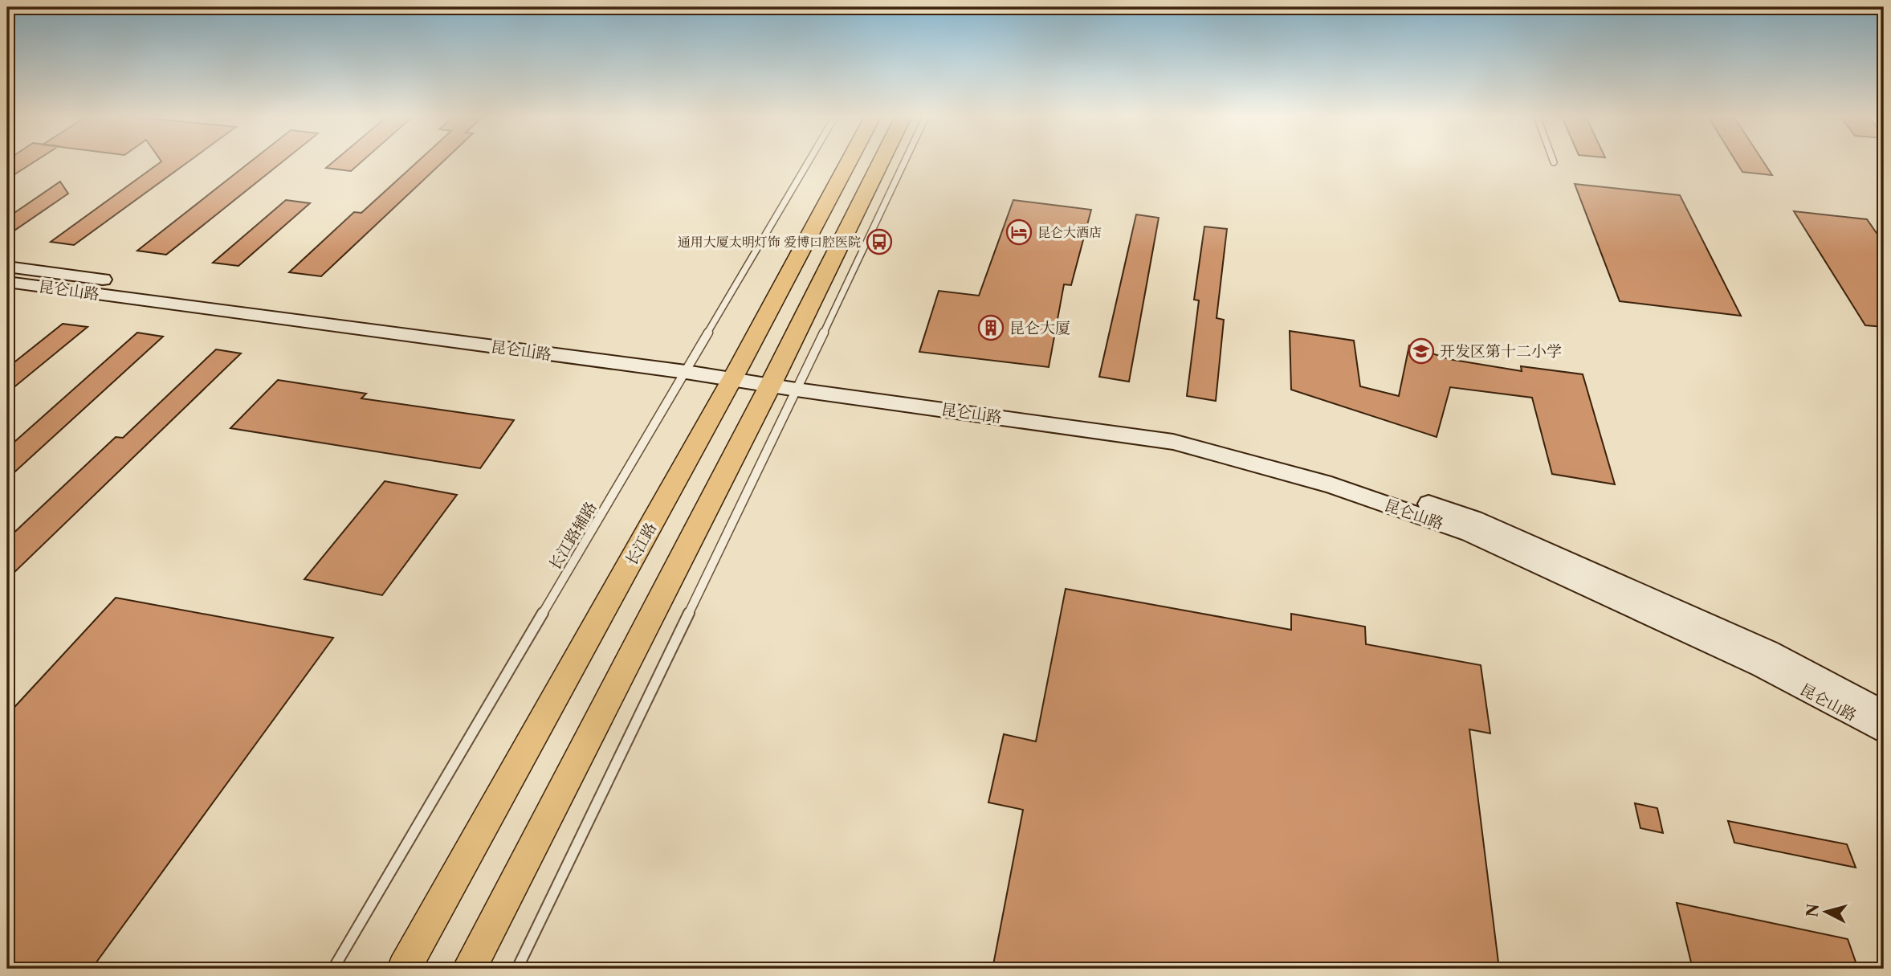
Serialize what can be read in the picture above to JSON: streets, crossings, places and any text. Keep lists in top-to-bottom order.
{
  "streets": {
    "main road": ["长江路"],
    "street": ["昆仑山路"],
    "lane": ["长江路辅路"]
  },
  "crossings": [
    ["昆仑山路", "长江路辅路"],
    ["昆仑山路", "长江路"]
  ],
  "places": {
    "hotel": ["昆仑大酒店"],
    "bus stop": ["通用大厦太明灯饰 爱博口腔医院"],
    "building": ["昆仑大厦"],
    "school or university": ["开发区第十二小学"]
  },
  "north": "left"
}
